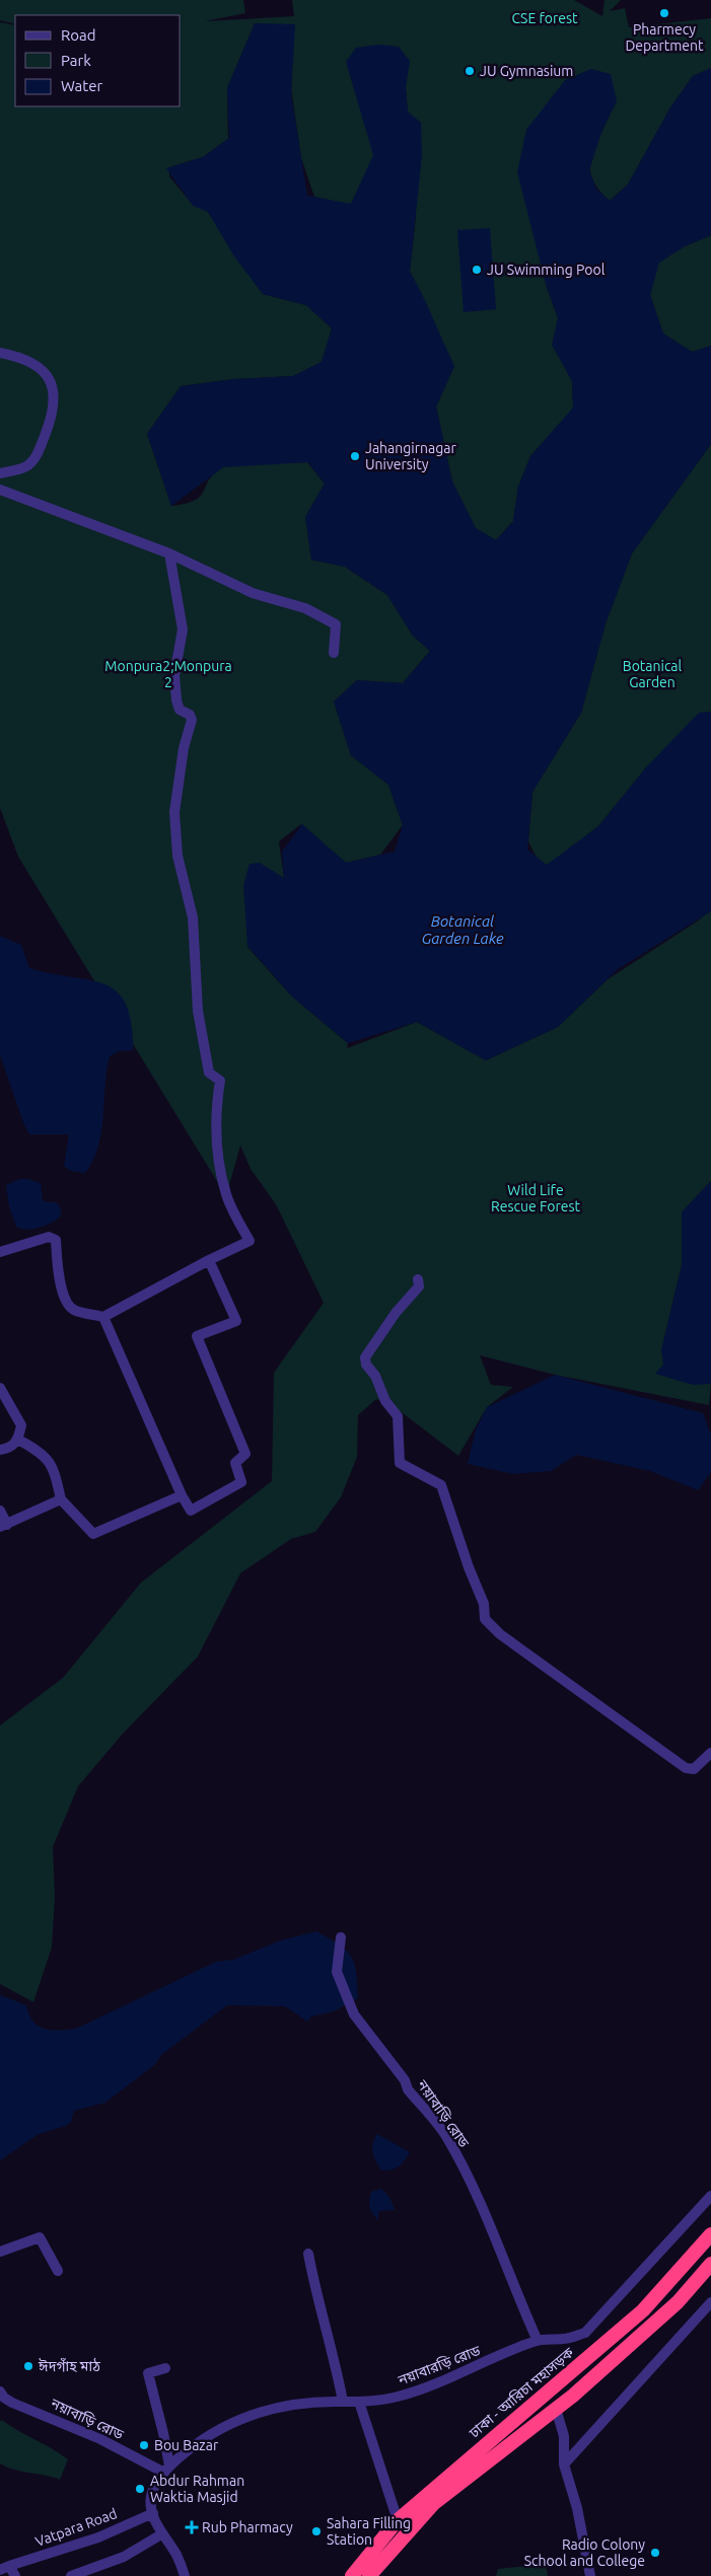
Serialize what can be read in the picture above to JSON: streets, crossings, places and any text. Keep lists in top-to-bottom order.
{
  "streets": {
    "highway": ["ঢাকা - আরিচা মহাসড়ক"],
    "street": ["নয়াবাড়ি রোড", "নয়াবারড়ি রোড", "Vatpara Road"]
  },
  "crossings": [
    ["নয়াবাড়ি রোড", "নয়াবারড়ি রোড"],
    ["নয়াবারড়ি রোড", "Vatpara Road"]
  ],
  "water": ["Botanical Garden Lake"],
  "parks": [
    "CSE forest",
    "Monpura2;Monpura 2",
    "Botanical Garden",
    "Wild Life Rescue Forest"
  ],
  "places": {
    "other": [
      "Pharmecy Department",
      "JU Gymnasium",
      "JU Swimming Pool",
      "Jahangirnagar University",
      "ঈদগাঁহ মাঠ",
      "Bou Bazar",
      "Abdur Rahman Waktia Masjid",
      "Sahara Filling Station",
      "Radio Colony School and College"
    ],
    "health": ["Rub Pharmacy"]
  },
  "legend": ["Road", "Park", "Water"]
}
